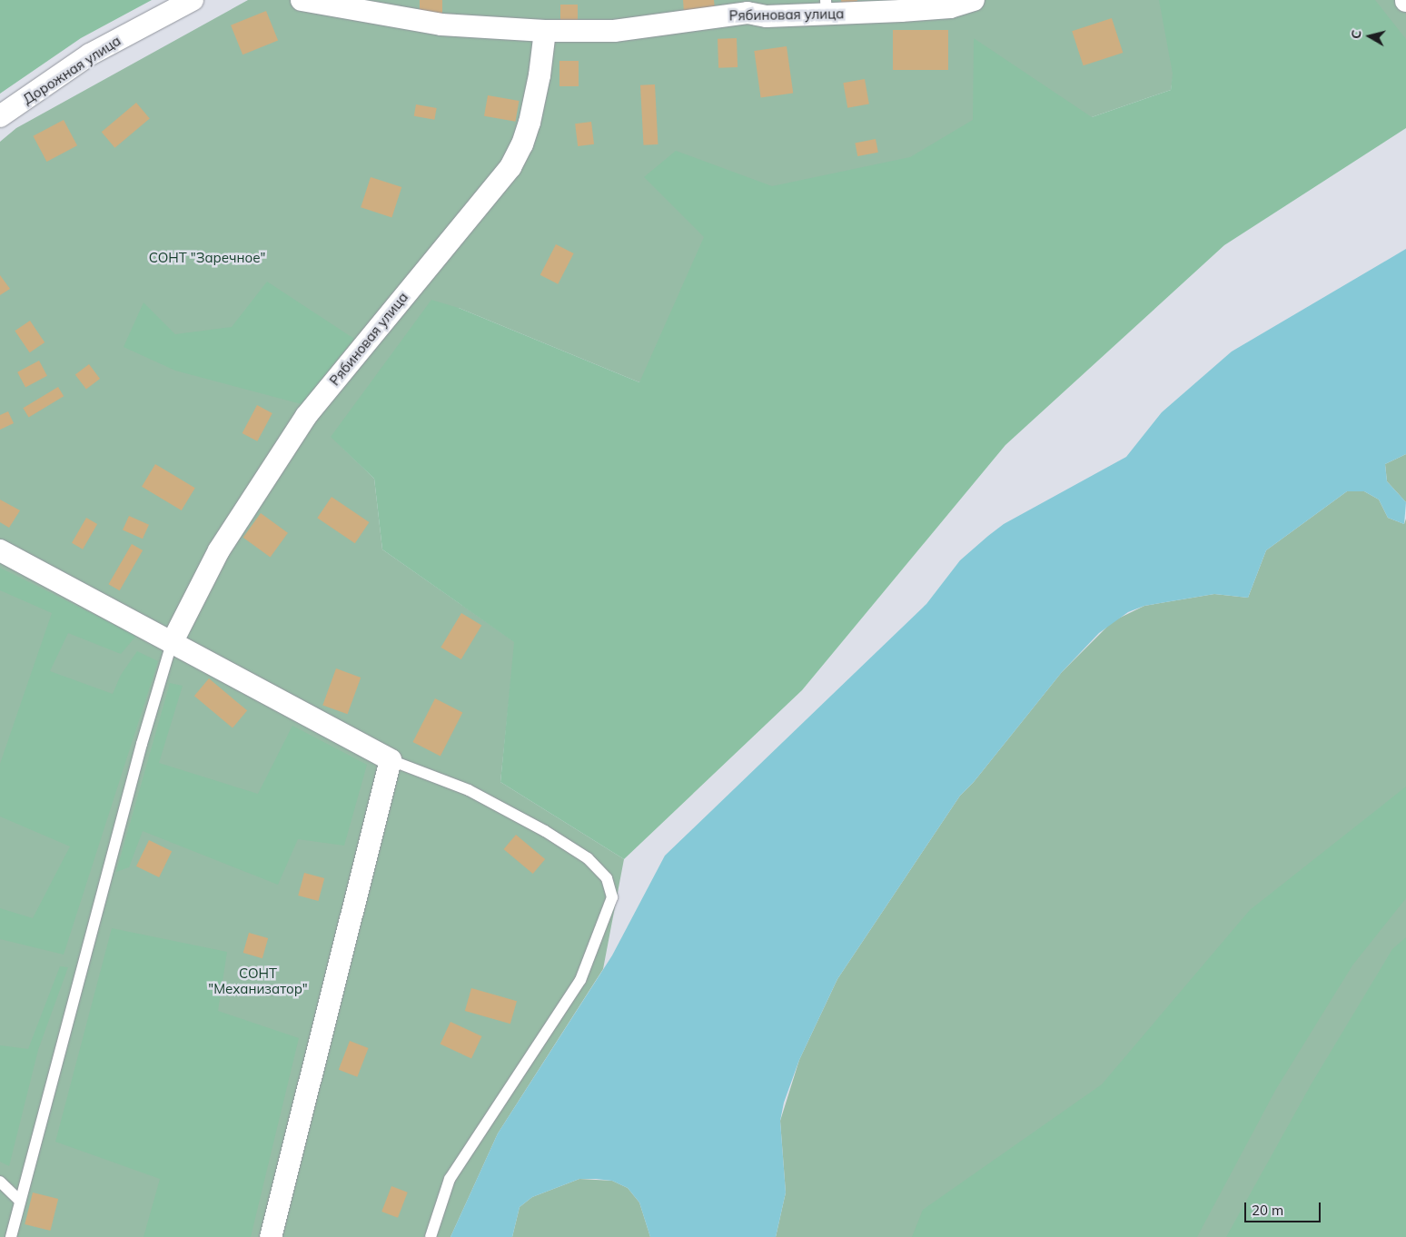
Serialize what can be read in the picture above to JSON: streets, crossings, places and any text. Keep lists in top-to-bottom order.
{
  "streets": {
    "street": ["Рябиновая улица", "Дорожная улица"]
  },
  "parks": ["СОНТ \"Заречное\"", "СОНТ \"Механизатор\""],
  "scale_bar": "20 m",
  "north": "left"
}
